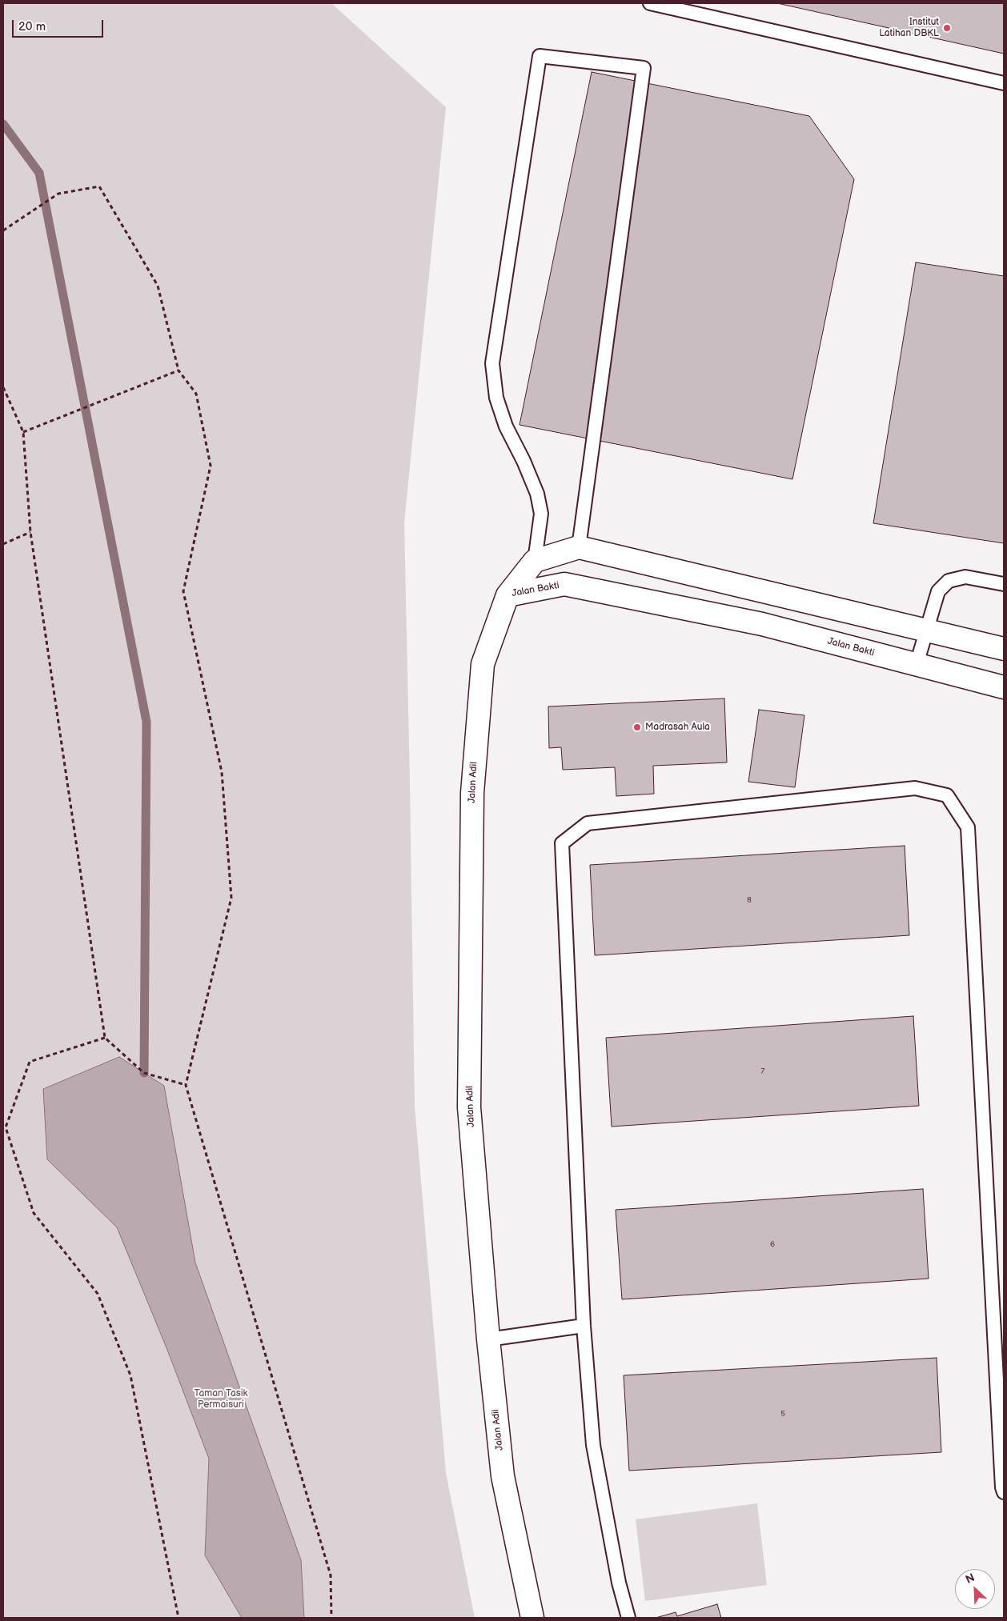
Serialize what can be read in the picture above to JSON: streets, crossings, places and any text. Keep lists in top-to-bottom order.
{
  "streets": {
    "street": ["Jalan Bakti", "Jalan Adil"]
  },
  "crossings": [
    ["Jalan Bakti", "Jalan Adil"]
  ],
  "parks": ["Taman Tasik Permaisuri"],
  "places": ["Institut Latihan DBKL", "Madrasah Aula"],
  "house_numbers": [
    "8",
    "7",
    "6",
    "5"
  ],
  "scale_bar": "20 m",
  "north": "top left"
}
